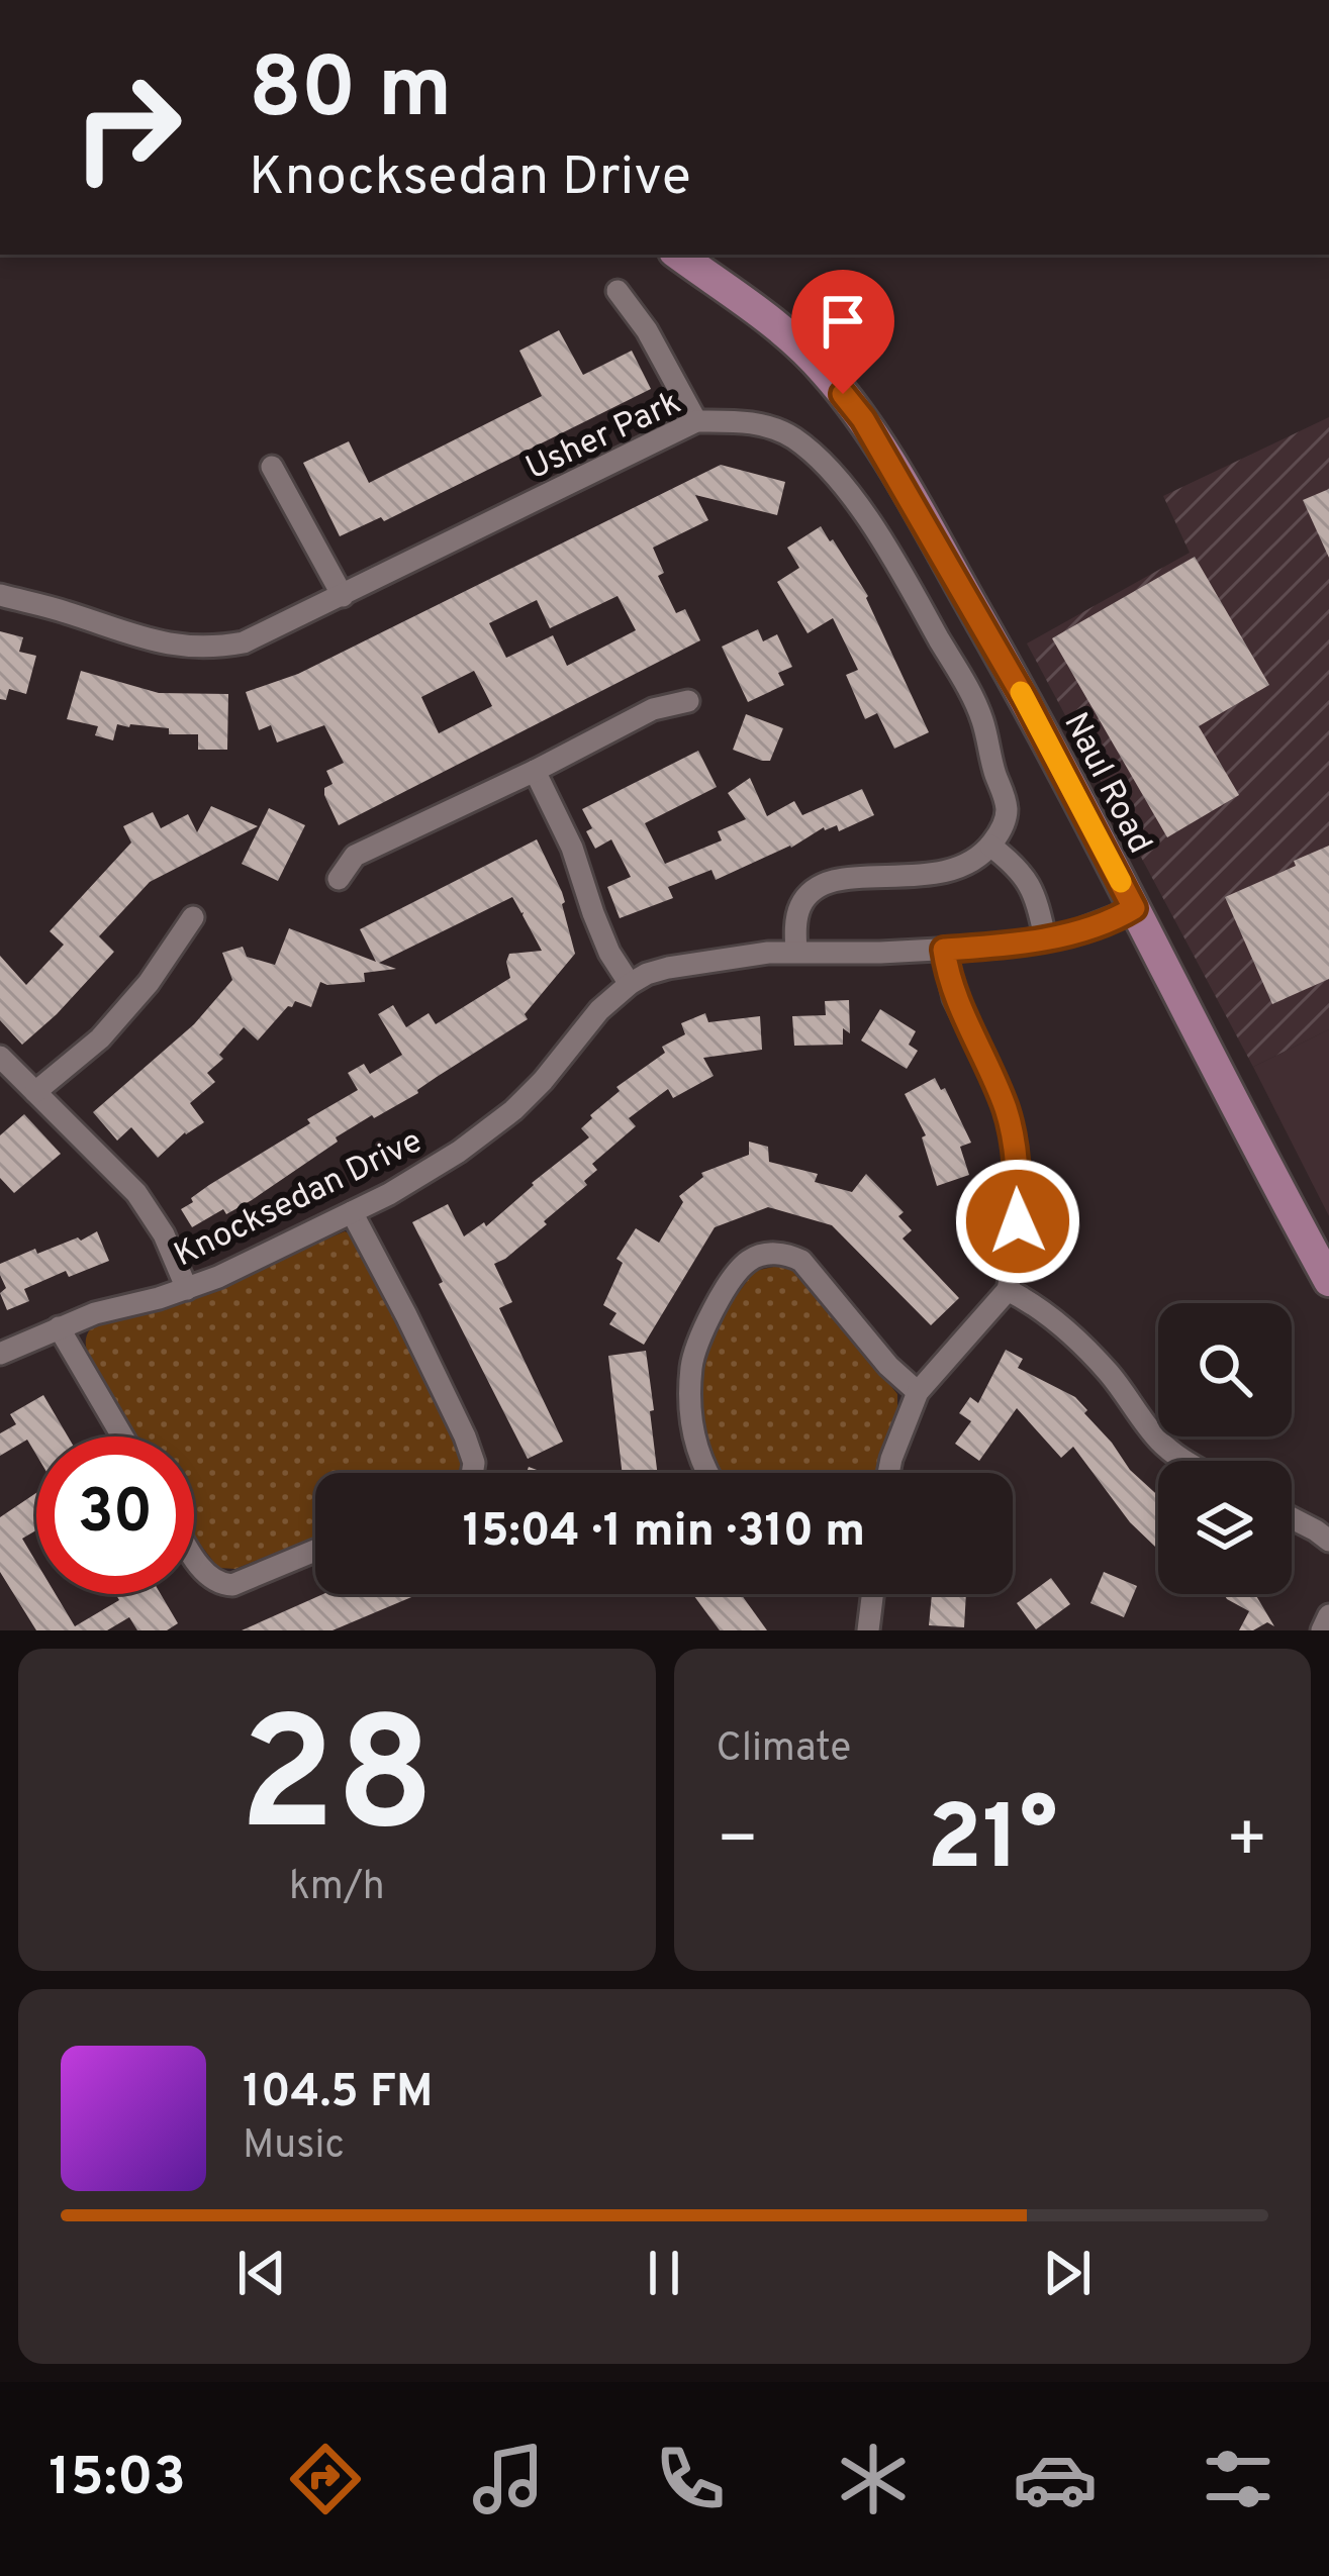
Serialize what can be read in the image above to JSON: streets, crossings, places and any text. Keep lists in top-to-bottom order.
{
  "streets": {
    "main road": ["Naul Road"],
    "street": ["Usher Park", "Knocksedan Drive"]
  },
  "crossings": [
    ["Naul Road", "Knocksedan Drive"]
  ],
  "page": {
    "turn": ["80 m", "Knocksedan Drive"],
    "limit": "30",
    "trip": "15:04 · 1 min · 310 m",
    "tile": [
      ["28", "km/h"],
      "Climate"
    ],
    "heat": ["−", "21°", "+"],
    "song": ["104.5 FM", "Music"],
    "tabs": "15:03"
  }
}
